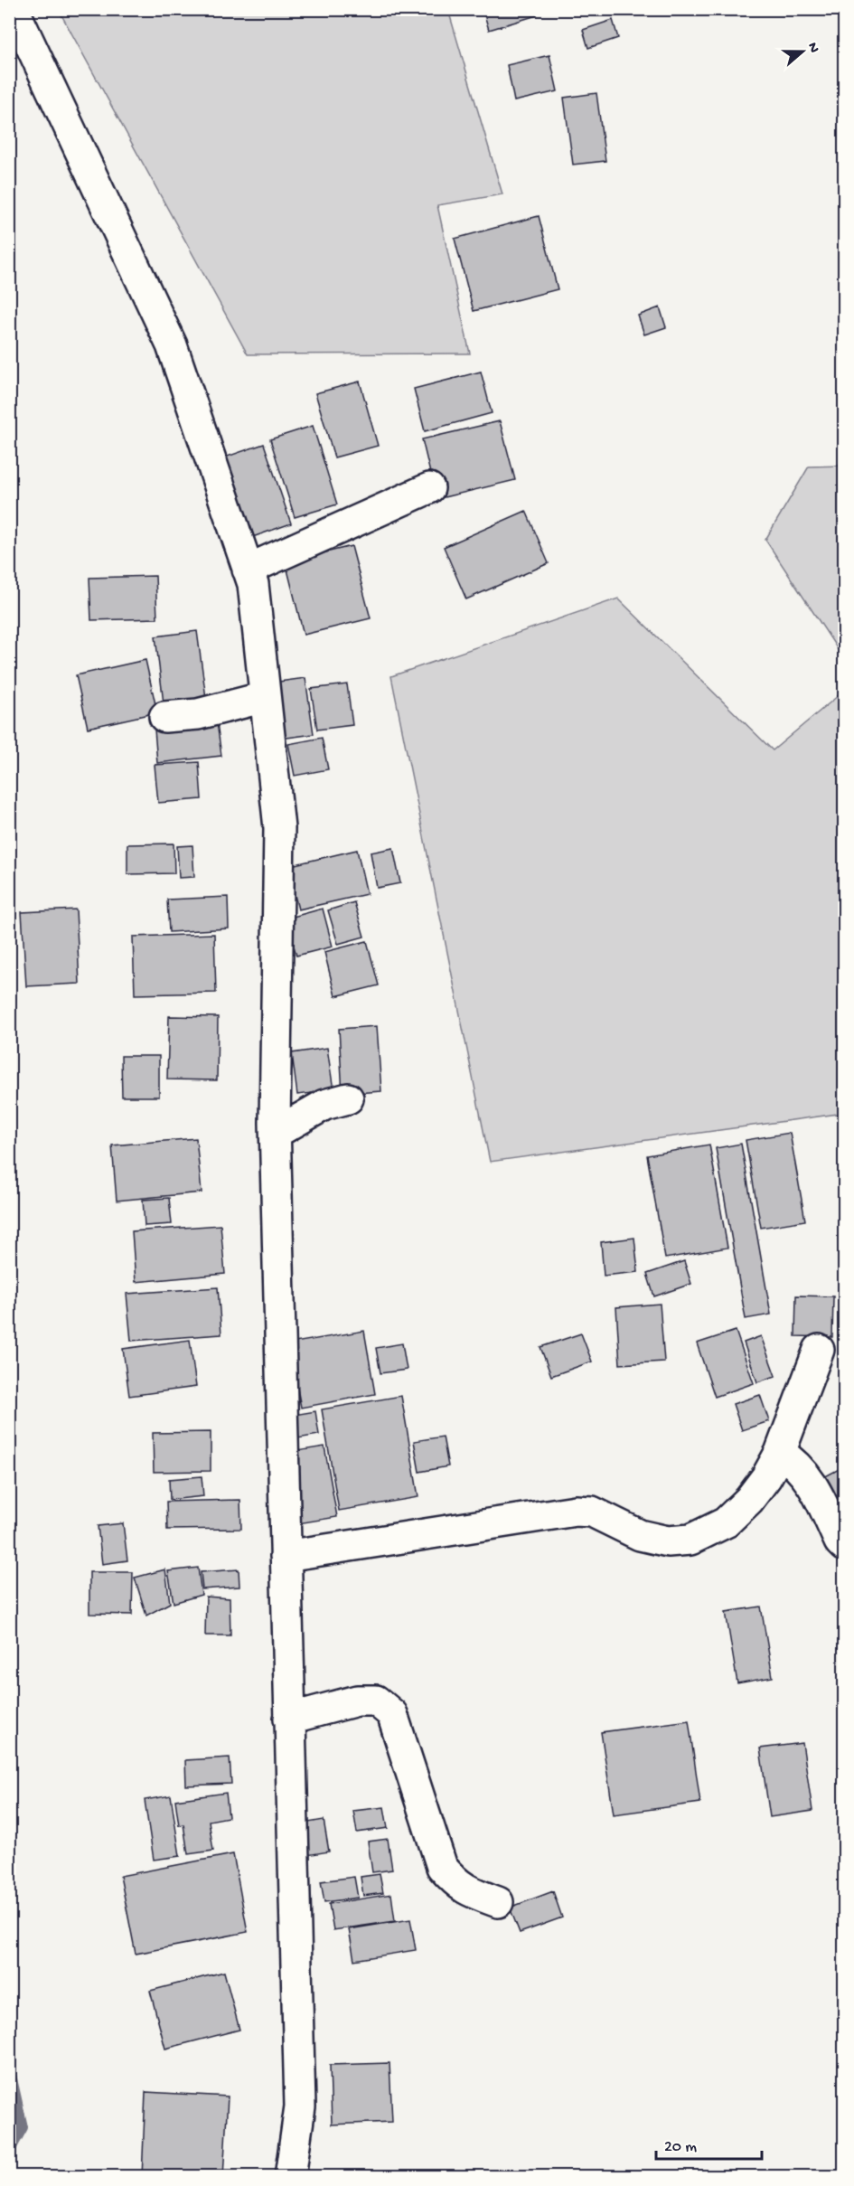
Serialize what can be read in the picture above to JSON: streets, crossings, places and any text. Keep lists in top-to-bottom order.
{
  "scale_bar": "20 m",
  "north": "right"
}
